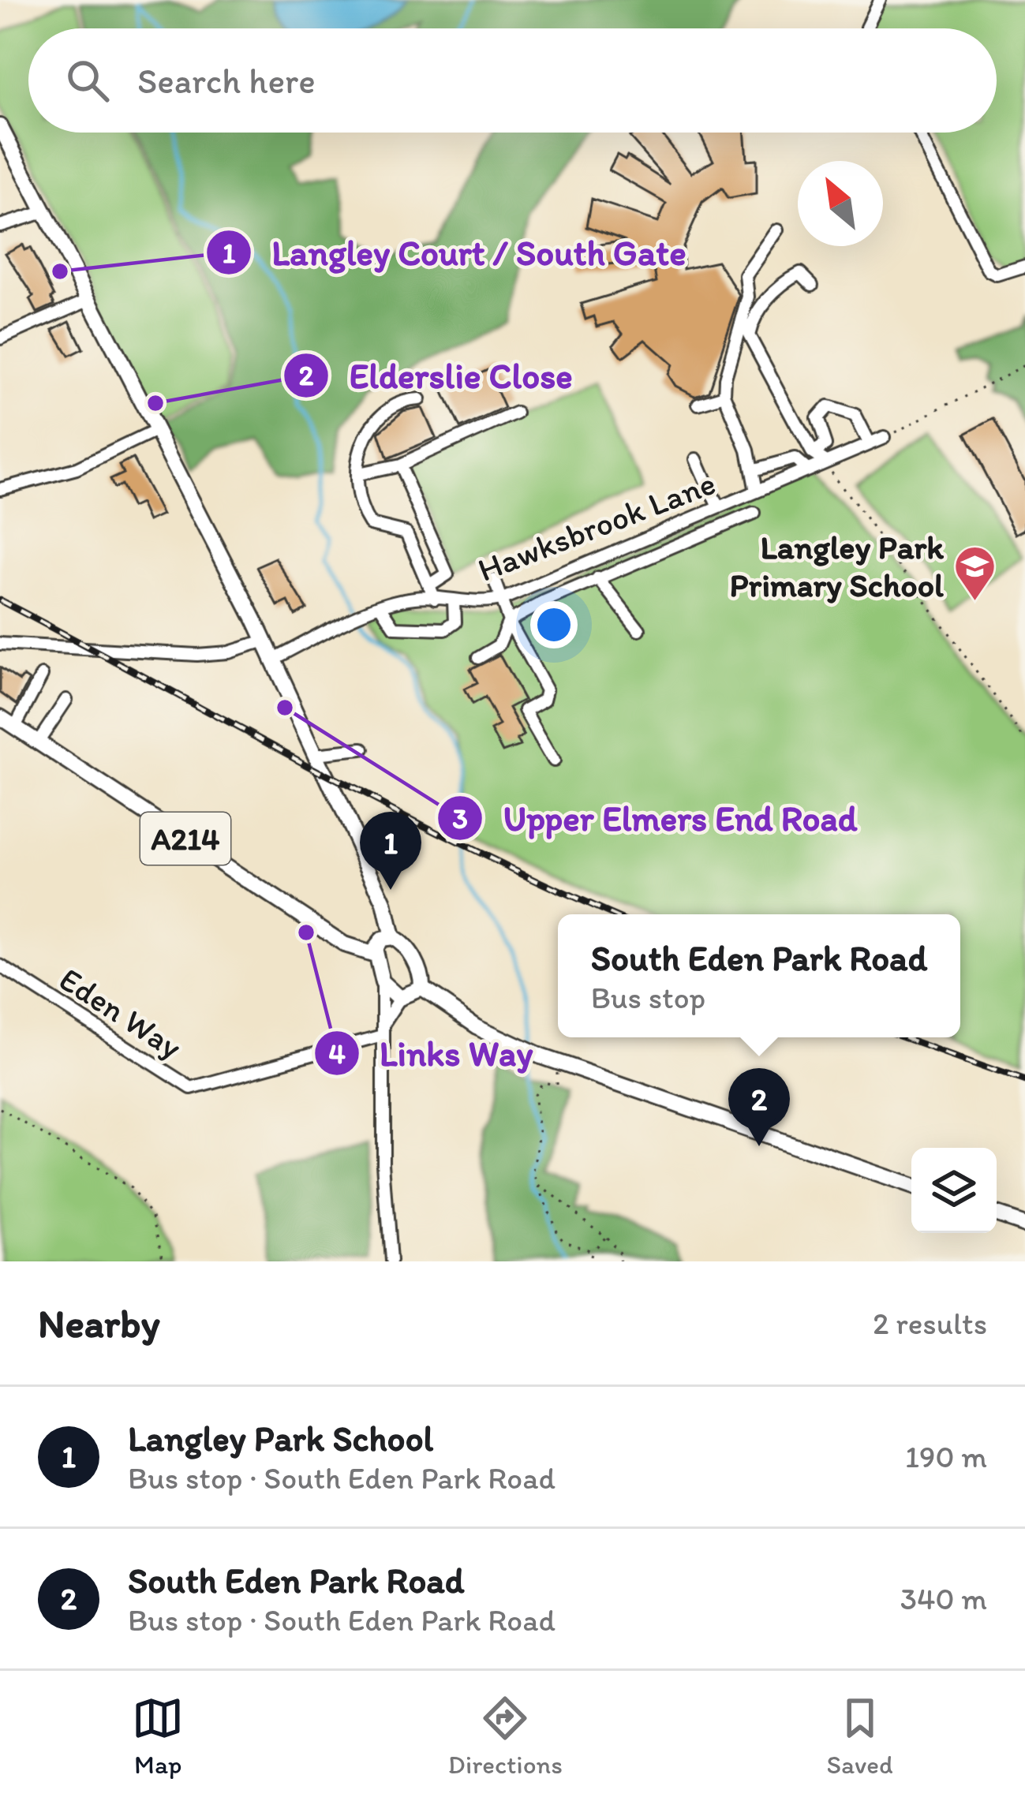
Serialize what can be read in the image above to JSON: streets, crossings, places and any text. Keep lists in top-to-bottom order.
{
  "streets": {
    "main road": ["A214"],
    "street": ["Hawksbrook Lane", "Eden Way"]
  },
  "places": {
    "other": [
      "Langley Court / South Gate",
      "Elderslie Close",
      "Upper Elmers End Road",
      "Links Way"
    ],
    "school or university": ["Langley Park Primary School"]
  },
  "north": "top left",
  "page": {
    "search": "Search here",
    "pins": ["1", "2"],
    "popup": ["South Eden Park Road", "Bus stop"],
    "heading": ["Nearby", "2 results"],
    "list": [
      {
        "mark": "1",
        "name": "Langley Park School",
        "note": "Bus stop · South Eden Park Road",
        "value": "190 m"
      },
      {
        "mark": "2",
        "name": "South Eden Park Road",
        "note": "Bus stop · South Eden Park Road",
        "value": "340 m"
      }
    ],
    "nav": ["Map", "Directions", "Saved"]
  }
}
